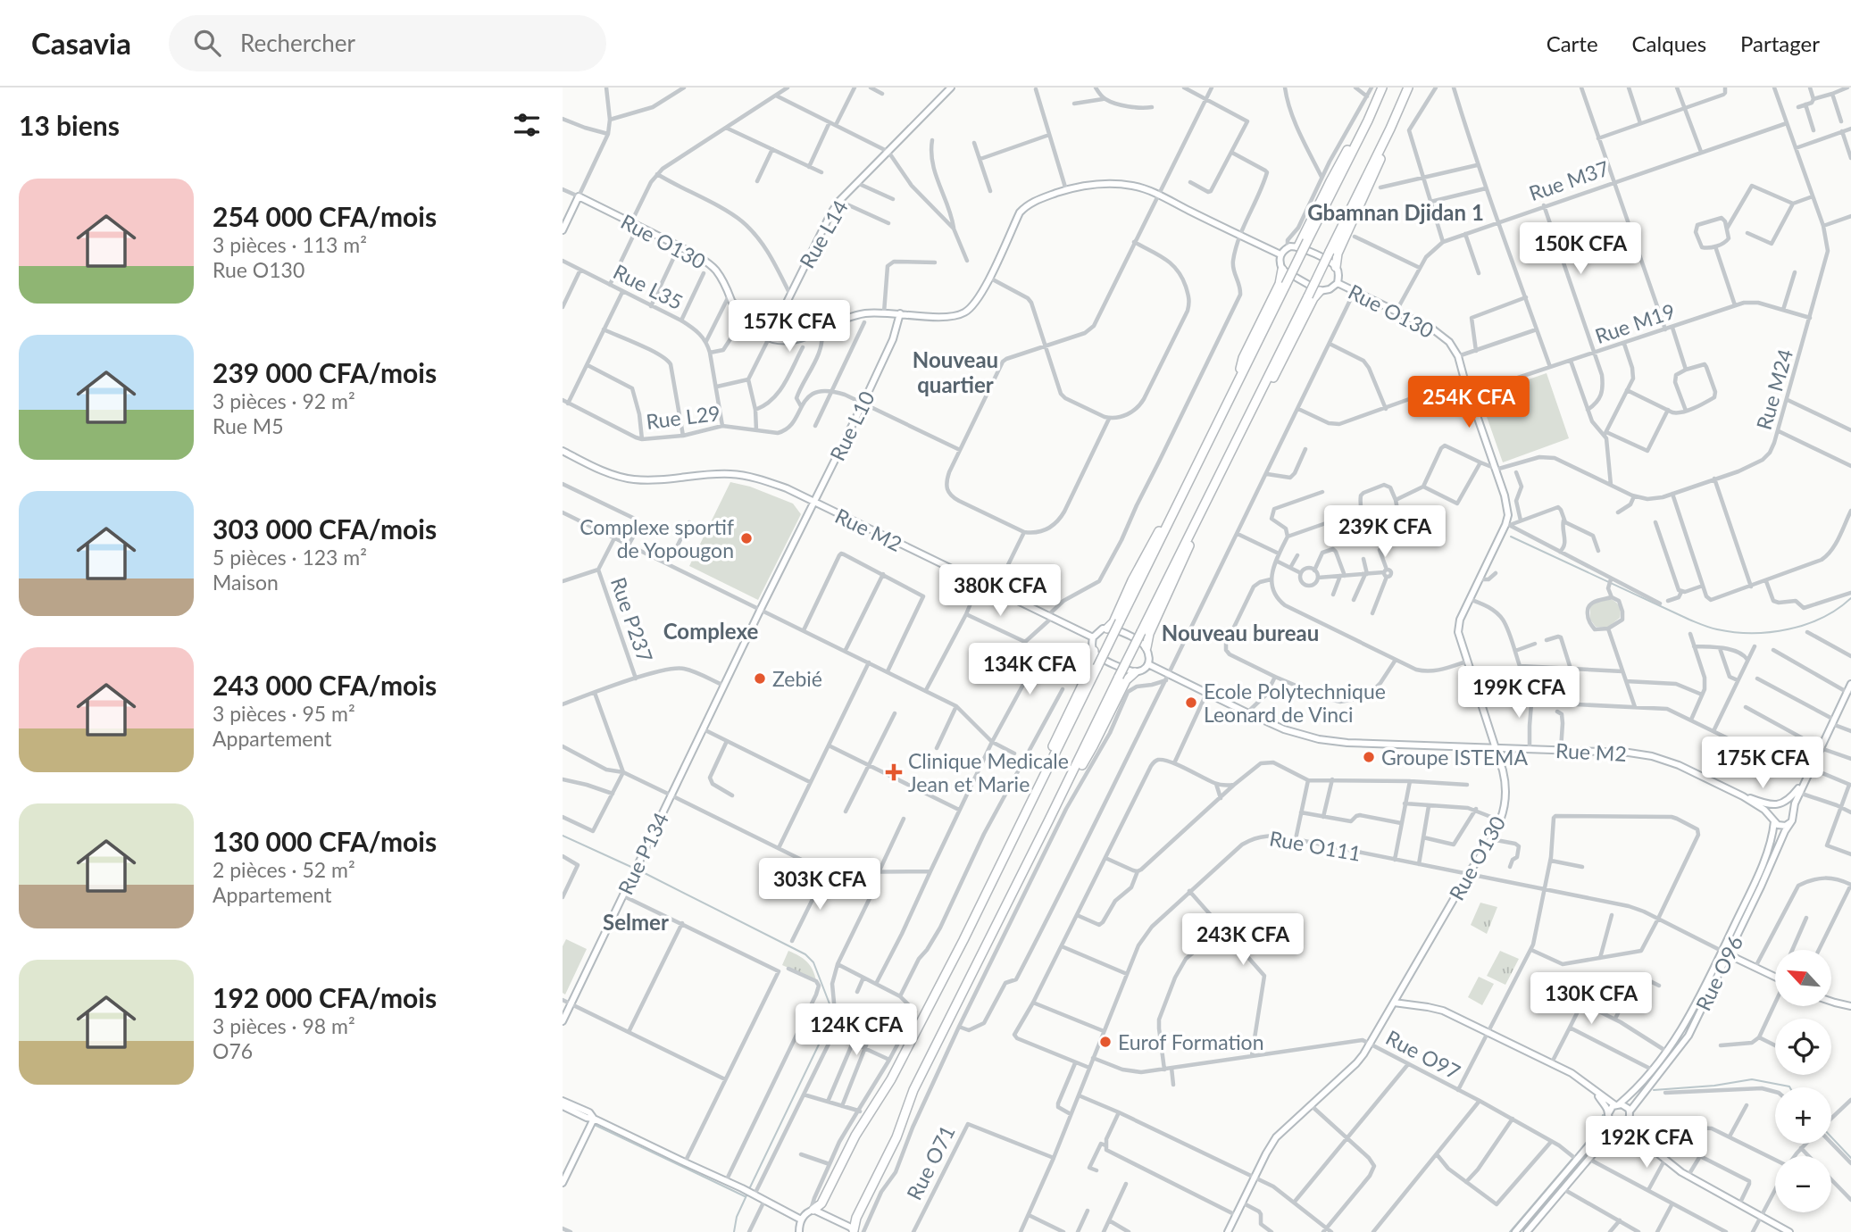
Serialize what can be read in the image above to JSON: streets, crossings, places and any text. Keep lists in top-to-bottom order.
{
  "streets": {
    "street": [
      "Rue M37",
      "Rue L14",
      "Rue O130",
      "Rue L35",
      "Rue M19",
      "Rue M24",
      "Rue L29",
      "Rue L10",
      "Rue M2",
      "Rue P237",
      "Rue O111",
      "Rue P134",
      "Rue O96",
      "Rue O97",
      "Rue O71"
    ]
  },
  "crossings": [
    ["Rue M37", "Rue O130"],
    ["Rue M37", "Rue M24"],
    ["Rue L14", "Rue O130"],
    ["Rue O130", "Rue M19"],
    ["Rue O130", "Rue M24"],
    ["Rue O130", "Rue L10"],
    ["Rue O130", "Rue M2"],
    ["Rue O130", "Rue O111"],
    ["Rue O130", "Rue O97"],
    ["Rue M19", "Rue M24"],
    ["Rue L10", "Rue M2"],
    ["Rue L10", "Rue P134"],
    ["Rue M2", "Rue P134"],
    ["Rue O111", "Rue O96"],
    ["Rue O111", "Rue O97"],
    ["Rue O111", "Rue O71"]
  ],
  "districts": [
    "Gbamnan Djidan 1",
    "Nouveau quartier",
    "Complexe",
    "Nouveau bureau",
    "Selmer"
  ],
  "places": {
    "other": [
      "Complexe sportif de Yopougon",
      "Zebié",
      "Ecole Polytechnique Leonard de Vinci",
      "Groupe ISTEMA",
      "Eurof Formation"
    ],
    "health": ["Clinique Medicale Jean et Marie"]
  },
  "north": "top left",
  "page": {
    "header": "Casavia",
    "search": "Rechercher",
    "nav": ["Carte", "Calques", "Partager"],
    "heading": "13 biens",
    "list": [
      {
        "name": "254 000 CFA/mois",
        "note": "3 pièces · 113 m² · Rue O130"
      },
      {
        "name": "239 000 CFA/mois",
        "note": "3 pièces · 92 m² · Rue M5"
      },
      {
        "name": "303 000 CFA/mois",
        "note": "5 pièces · 123 m² · Maison"
      },
      {
        "name": "243 000 CFA/mois",
        "note": "3 pièces · 95 m² · Appartement"
      },
      {
        "name": "130 000 CFA/mois",
        "note": "2 pièces · 52 m² · Appartement"
      },
      {
        "name": "192 000 CFA/mois",
        "note": "3 pièces · 98 m² · O76"
      }
    ],
    "price": [
      "150K CFA",
      "157K CFA",
      "254K CFA",
      "239K CFA",
      "380K CFA",
      "134K CFA",
      "199K CFA",
      "175K CFA",
      "303K CFA",
      "243K CFA",
      "130K CFA",
      "124K CFA",
      "192K CFA"
    ],
    "map_buttons": ["+", "−"]
  }
}
